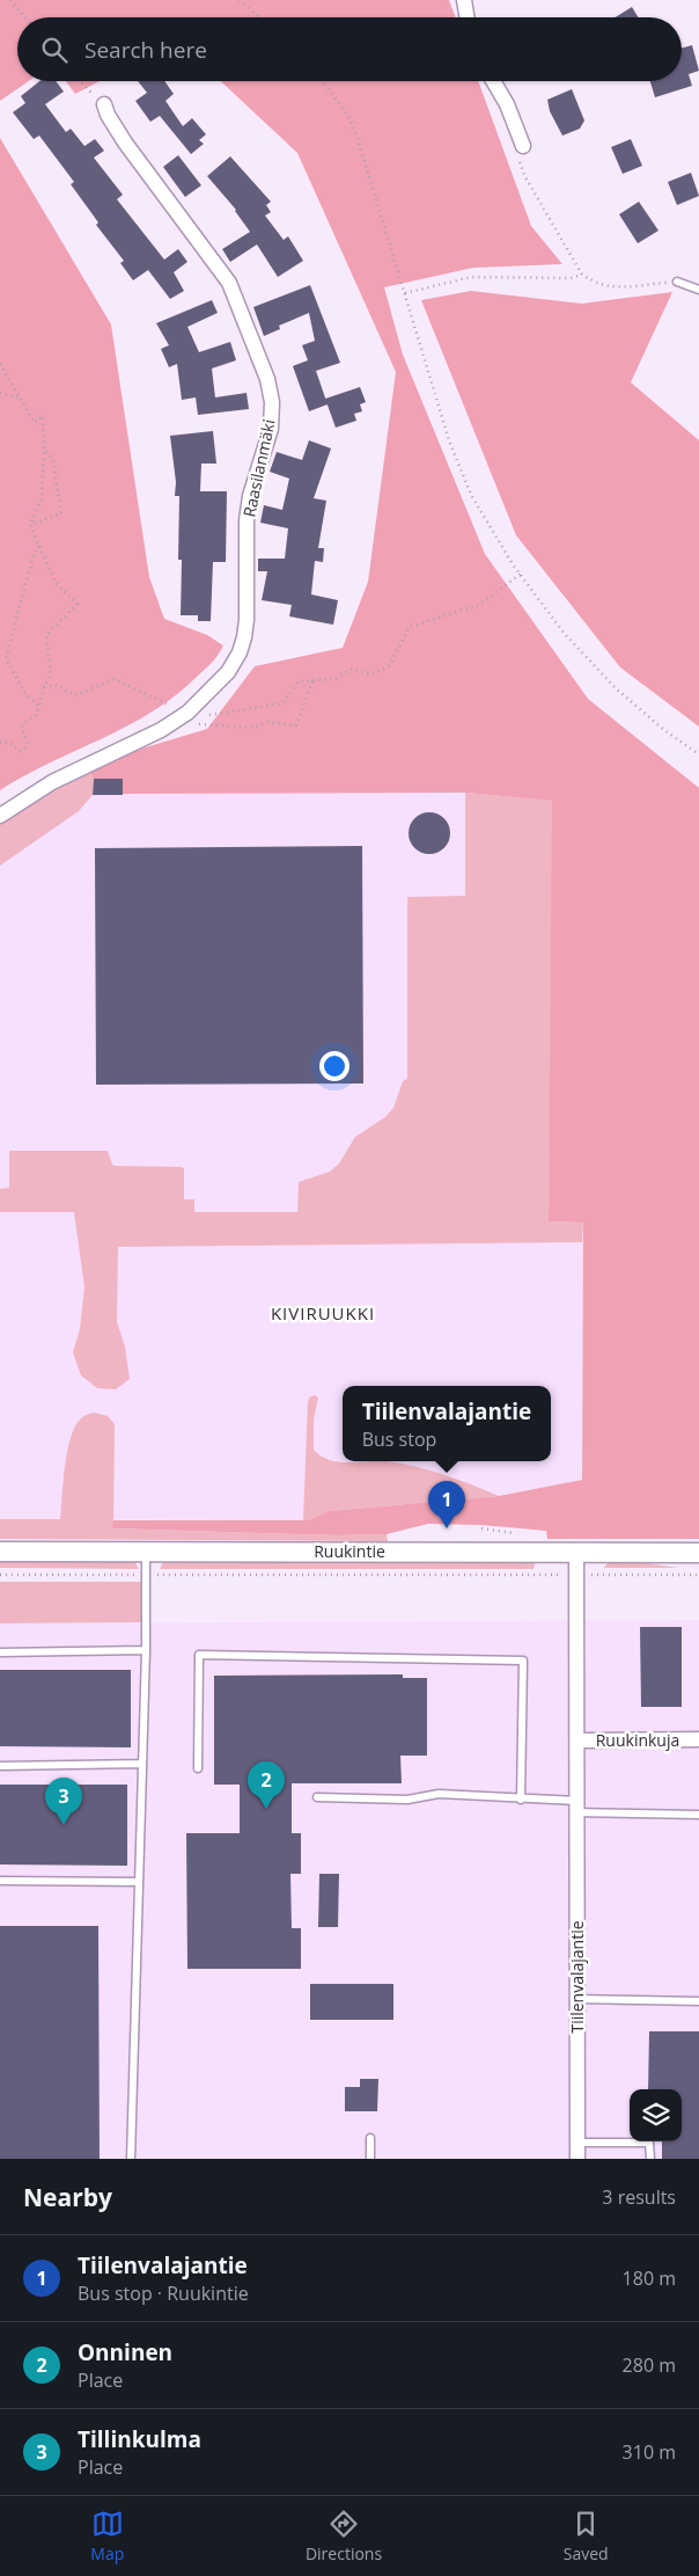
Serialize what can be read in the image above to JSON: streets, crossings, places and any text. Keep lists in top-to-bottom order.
{
  "streets": {
    "street": [
      "Raasilanmäki",
      "Ruukintie",
      "Ruukinkuja",
      "Tiilenvalajantie"
    ]
  },
  "crossings": [
    ["Ruukintie", "Tiilenvalajantie"],
    ["Ruukinkuja", "Tiilenvalajantie"]
  ],
  "districts": ["KIVIRUUKKI"],
  "page": {
    "search": "Search here",
    "popup": ["Tiilenvalajantie", "Bus stop"],
    "pins": ["1", "2", "3"],
    "heading": ["Nearby", "3 results"],
    "list": [
      {
        "mark": "1",
        "name": "Tiilenvalajantie",
        "note": "Bus stop · Ruukintie",
        "value": "180 m"
      },
      {
        "mark": "2",
        "name": "Onninen",
        "note": "Place",
        "value": "280 m"
      },
      {
        "mark": "3",
        "name": "Tillinkulma",
        "note": "Place",
        "value": "310 m"
      }
    ],
    "nav": ["Map", "Directions", "Saved"]
  }
}
